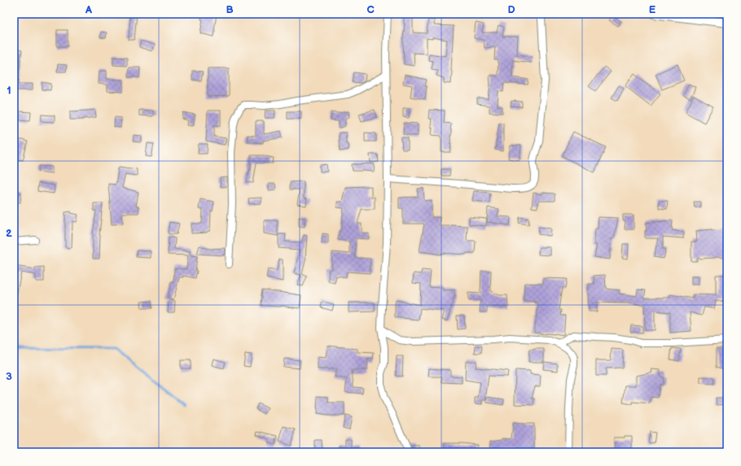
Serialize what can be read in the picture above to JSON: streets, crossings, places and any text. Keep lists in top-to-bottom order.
{
  "grid": {
    "columns": [
      "A",
      "B",
      "C",
      "D",
      "E"
    ],
    "rows": ["1", "2", "3"]
  }
}
